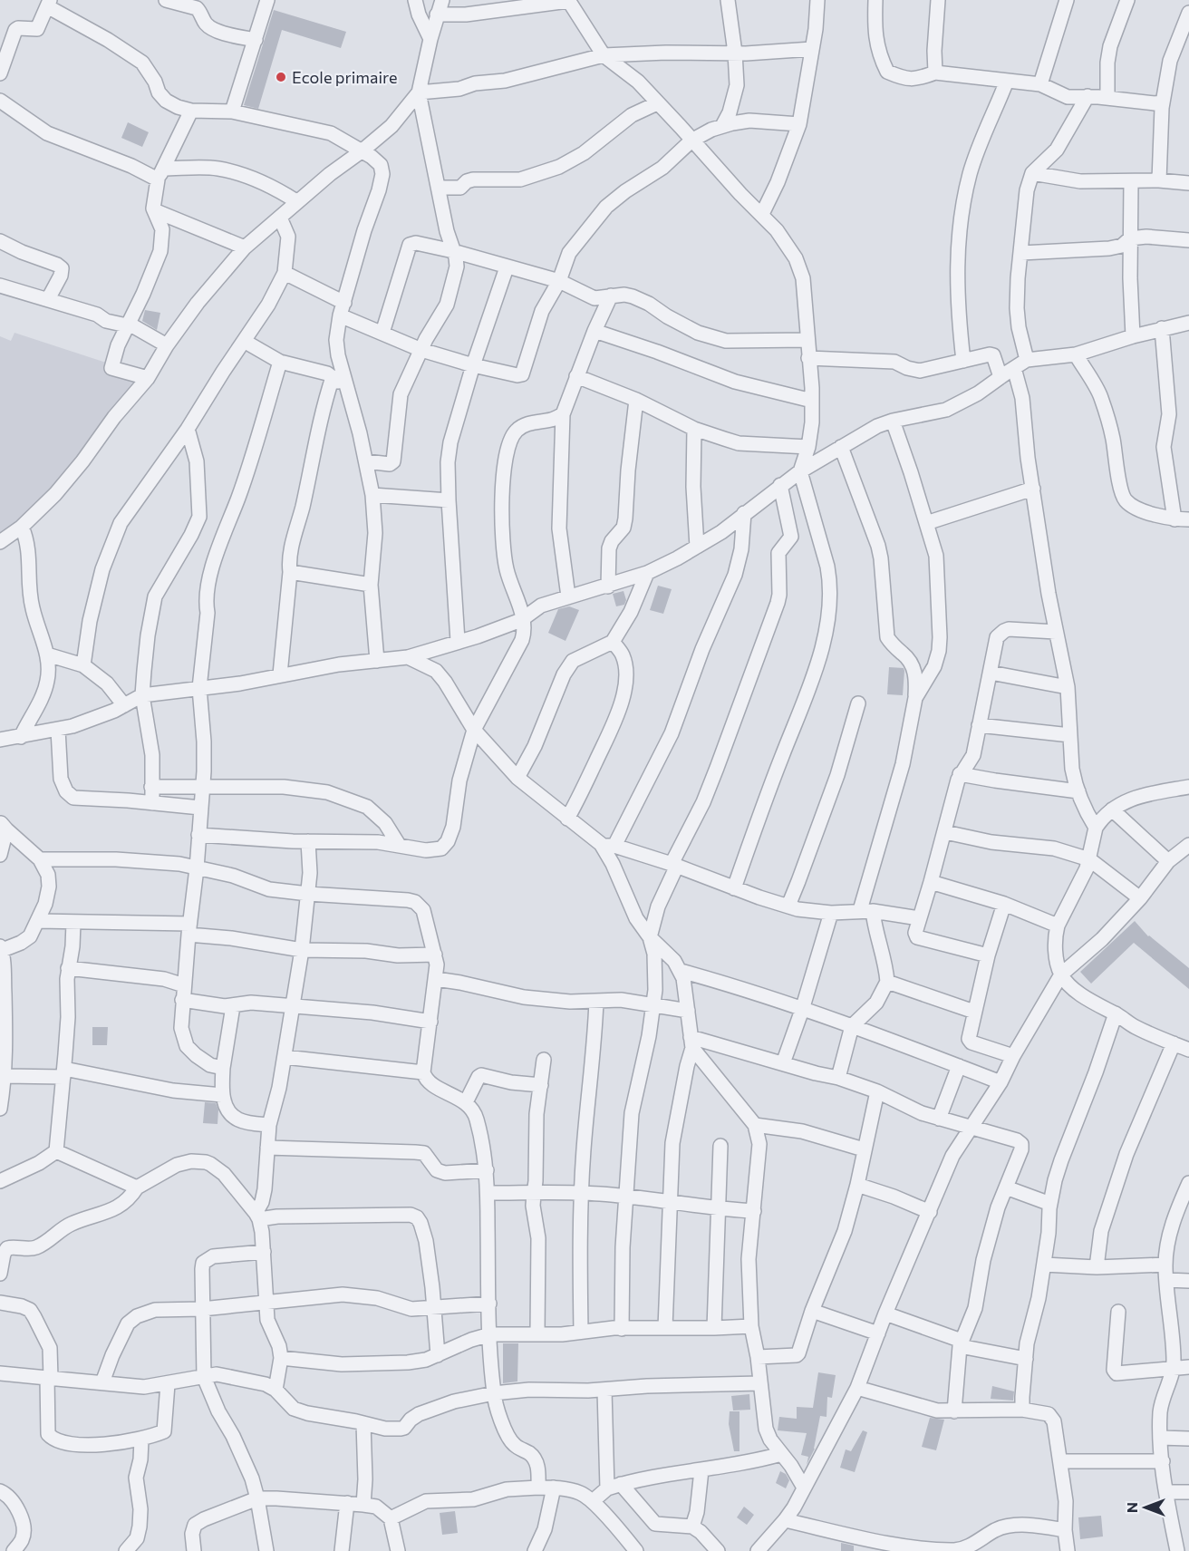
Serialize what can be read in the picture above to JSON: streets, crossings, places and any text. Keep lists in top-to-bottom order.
{
  "places": ["Ecole primaire"],
  "north": "left"
}
